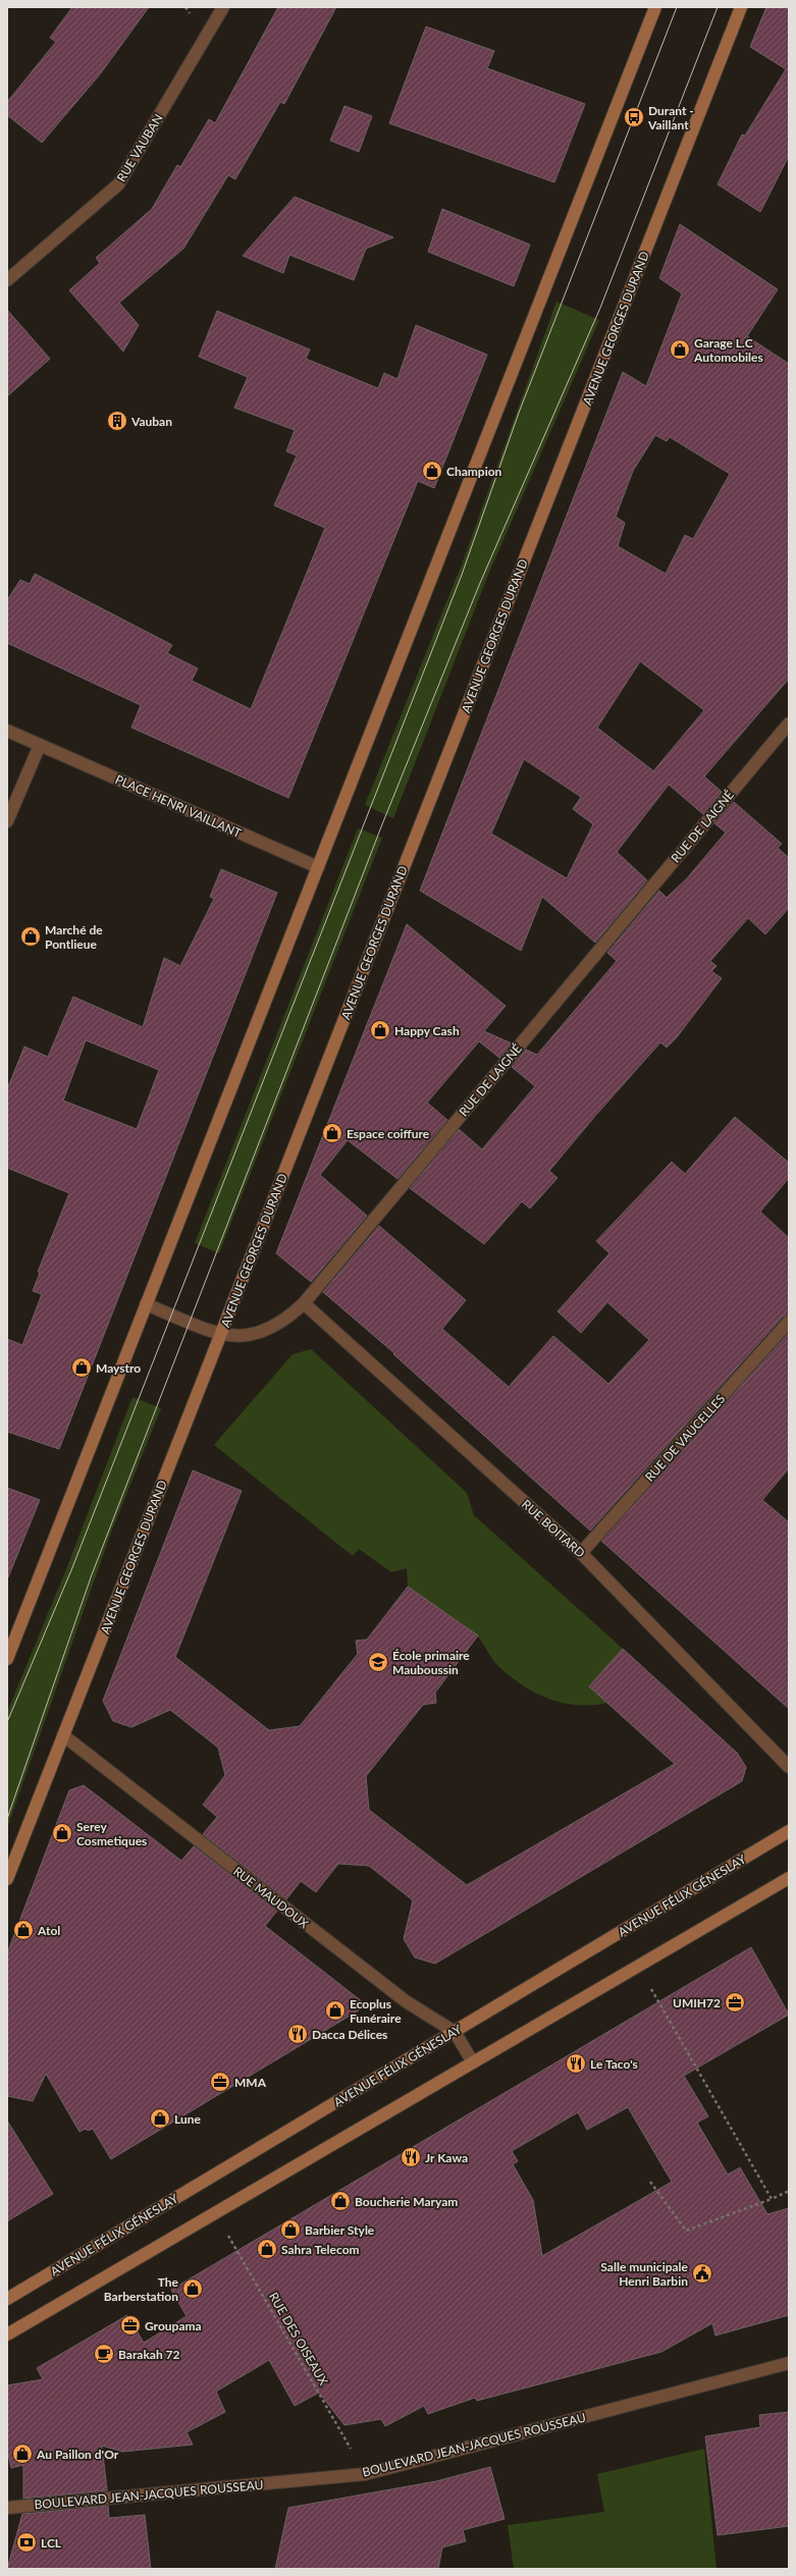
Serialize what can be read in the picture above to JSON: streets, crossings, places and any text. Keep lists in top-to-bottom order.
{
  "streets": {
    "main road": ["AVENUE GEORGES DURAND", "AVENUE FÉLIX GÉNESLAY"],
    "street": [
      "RUE VAUBAN",
      "PLACE HENRI VAILLANT",
      "RUE DE LAIGNÉ",
      "RUE DE VAUCELLES",
      "RUE BOITARD",
      "RUE MAUDOUX",
      "BOULEVARD JEAN-JACQUES ROUSSEAU"
    ],
    "path": ["RUE DES OISEAUX"]
  },
  "crossings": [
    ["AVENUE GEORGES DURAND", "RUE DE LAIGNÉ"],
    ["AVENUE GEORGES DURAND", "RUE MAUDOUX"],
    ["RUE DE LAIGNÉ", "RUE BOITARD"],
    ["RUE DE VAUCELLES", "RUE BOITARD"],
    ["AVENUE FÉLIX GÉNESLAY", "RUE MAUDOUX"],
    ["RUE DES OISEAUX", "BOULEVARD JEAN-JACQUES ROUSSEAU"]
  ],
  "places": {
    "bus stop": ["Durant - Vaillant"],
    "shop": [
      "Garage L.C Automobiles",
      "Champion",
      "Marché de Pontlieue",
      "Happy Cash",
      "Espace coiffure",
      "Maystro",
      "Serey Cosmetiques",
      "Atol",
      "Ecoplus Funéraire",
      "Lune",
      "Boucherie Maryam",
      "Barbier Style",
      "Sahra Telecom",
      "The Barberstation",
      "Au Paillon d'Or"
    ],
    "building": ["Vauban"],
    "school or university": ["École primaire Mauboussin"],
    "office": ["UMIH72", "MMA", "Groupama"],
    "restaurant": ["Dacca Délices", "Le Taco's", "Jr Kawa"],
    "public building": ["Salle municipale Henri Barbin"],
    "cafe": ["Barakah 72"],
    "bank": ["LCL"]
  }
}
